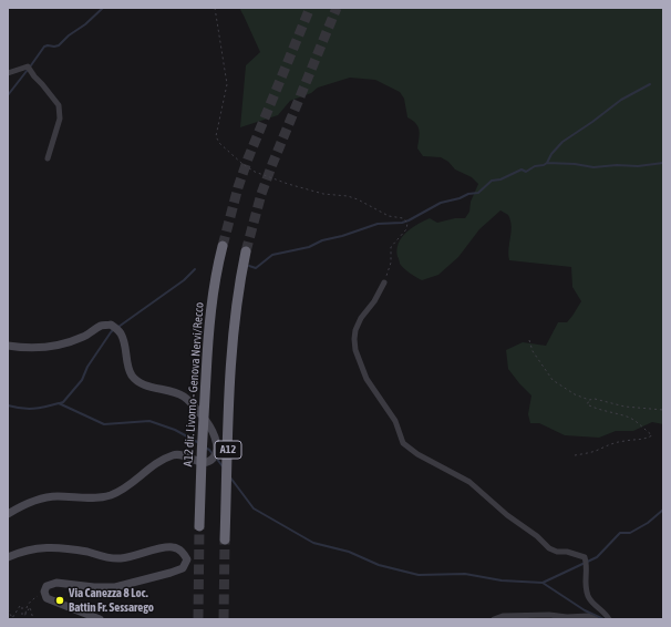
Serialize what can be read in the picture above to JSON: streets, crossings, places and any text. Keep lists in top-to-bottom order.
{
  "streets": {
    "highway": ["A12 dir. Livorno - Genova Nervi/Recco", "A12"]
  },
  "places": ["Via Canezza 8 Loc. Battin Fr. Sessarego"]
}
